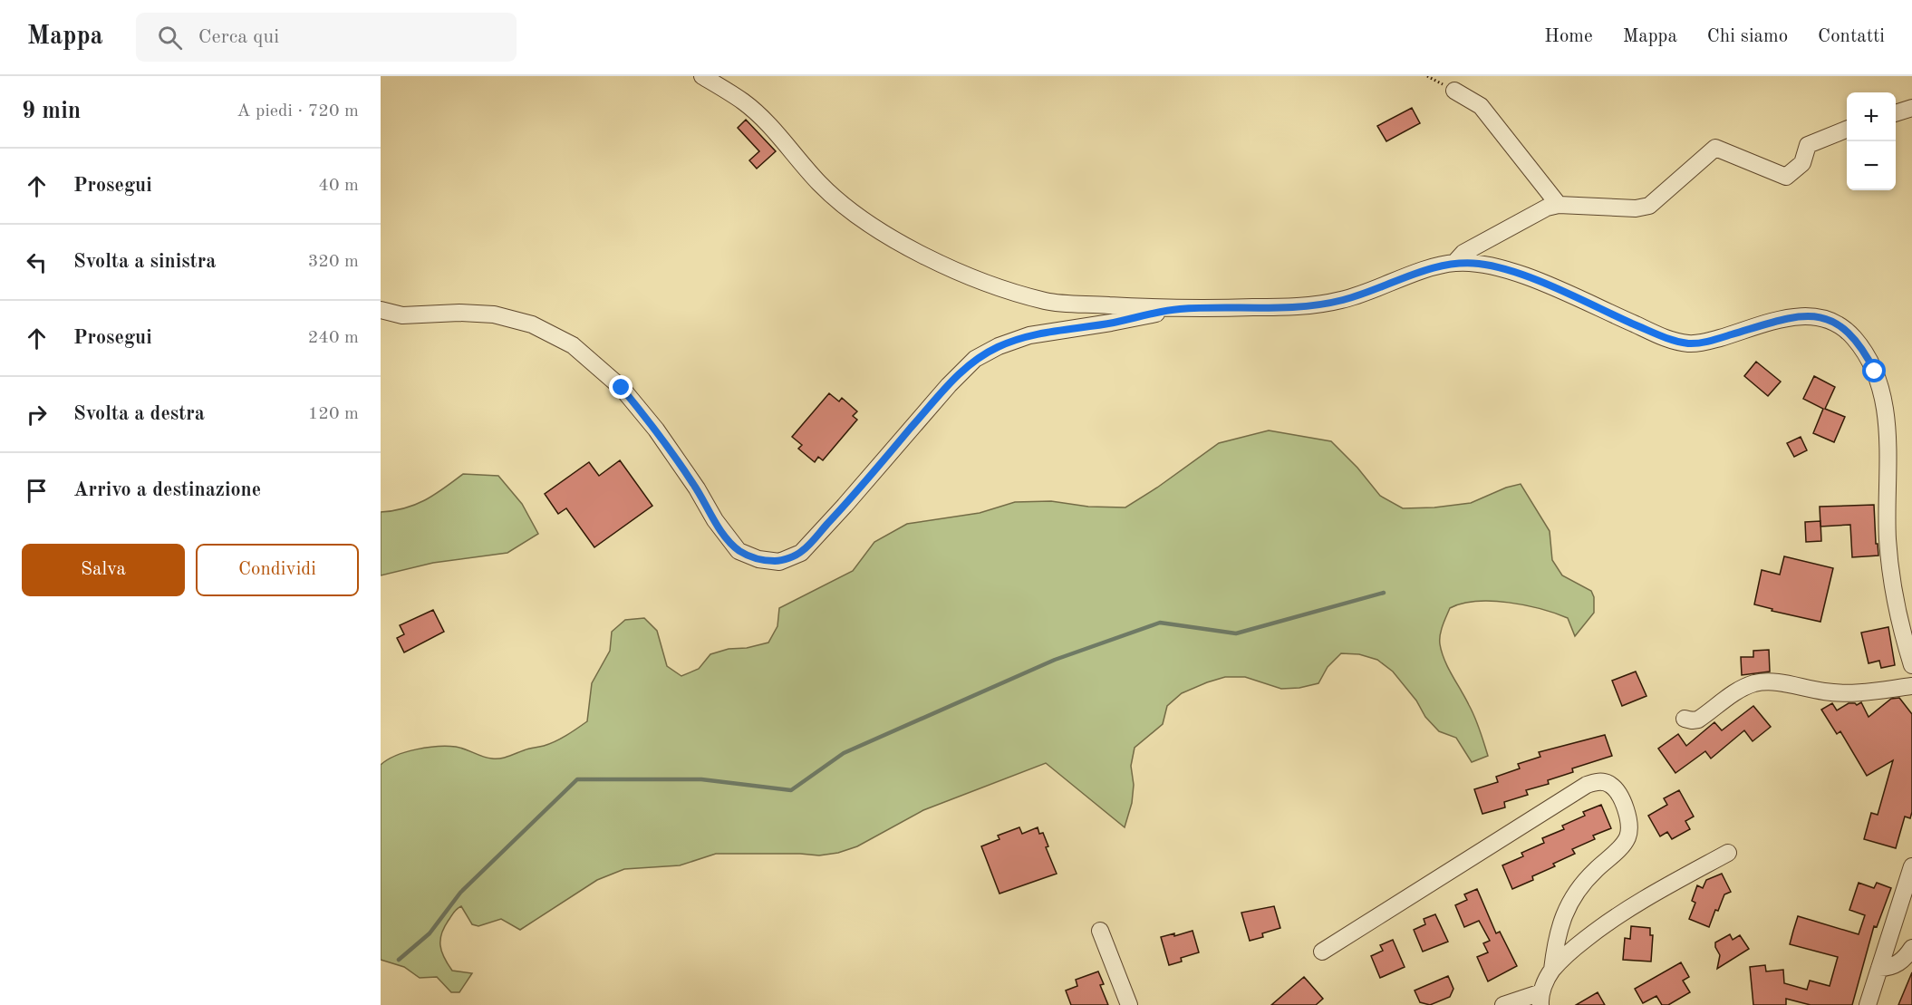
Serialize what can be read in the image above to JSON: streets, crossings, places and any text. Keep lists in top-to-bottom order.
{
  "page": {
    "header": "Mappa",
    "search": "Cerca qui",
    "nav": [
      "Home",
      "Mappa",
      "Chi siamo",
      "Contatti"
    ],
    "heading": ["9 min", "A piedi · 720 m"],
    "map_buttons": ["+", "−"],
    "list": [
      ["Prosegui", "40 m"],
      ["Svolta a sinistra", "320 m"],
      ["Prosegui", "240 m"],
      ["Svolta a destra", "120 m"],
      "Arrivo a destinazione"
    ],
    "buttons": ["Salva", "Condividi"]
  }
}
